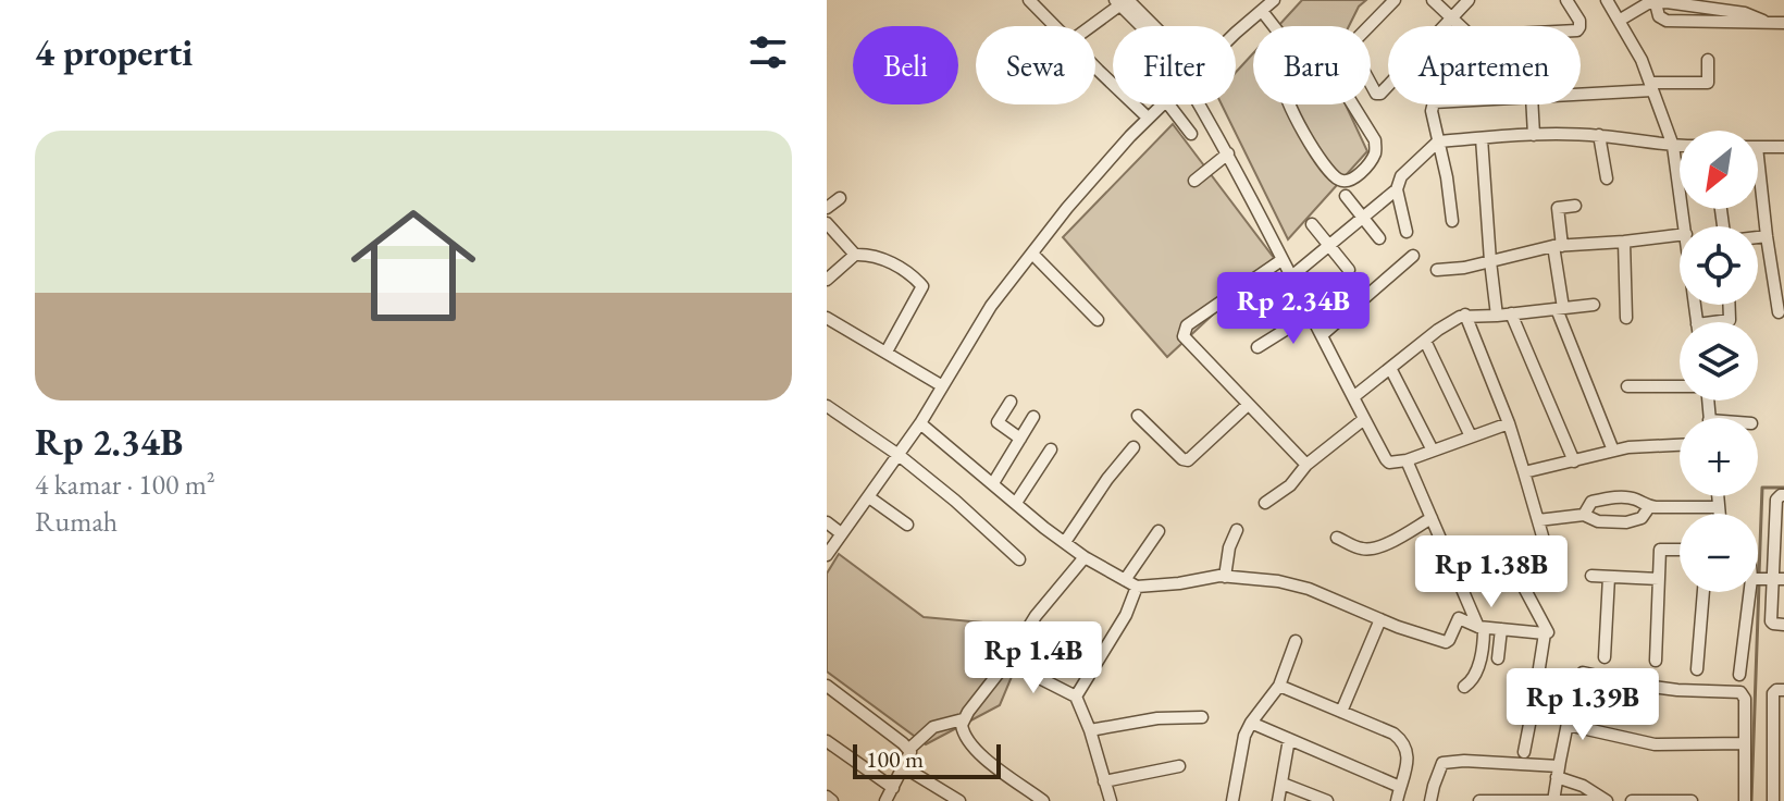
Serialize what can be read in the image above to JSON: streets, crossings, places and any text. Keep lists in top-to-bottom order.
{
  "scale_bar": "100 m",
  "north": "bottom left",
  "page": {
    "heading": "4 properti",
    "chip": [
      "Beli",
      "Sewa",
      "Filter",
      "Baru",
      "Apartemen"
    ],
    "list": [
      {
        "name": "Rp 2.34B",
        "note": "4 kamar · 100 m² · Rumah"
      }
    ],
    "map_buttons": ["+", "−"],
    "price": [
      "Rp 2.34B",
      "Rp 1.38B",
      "Rp 1.4B",
      "Rp 1.39B"
    ],
    "scale": "100 m"
  }
}
